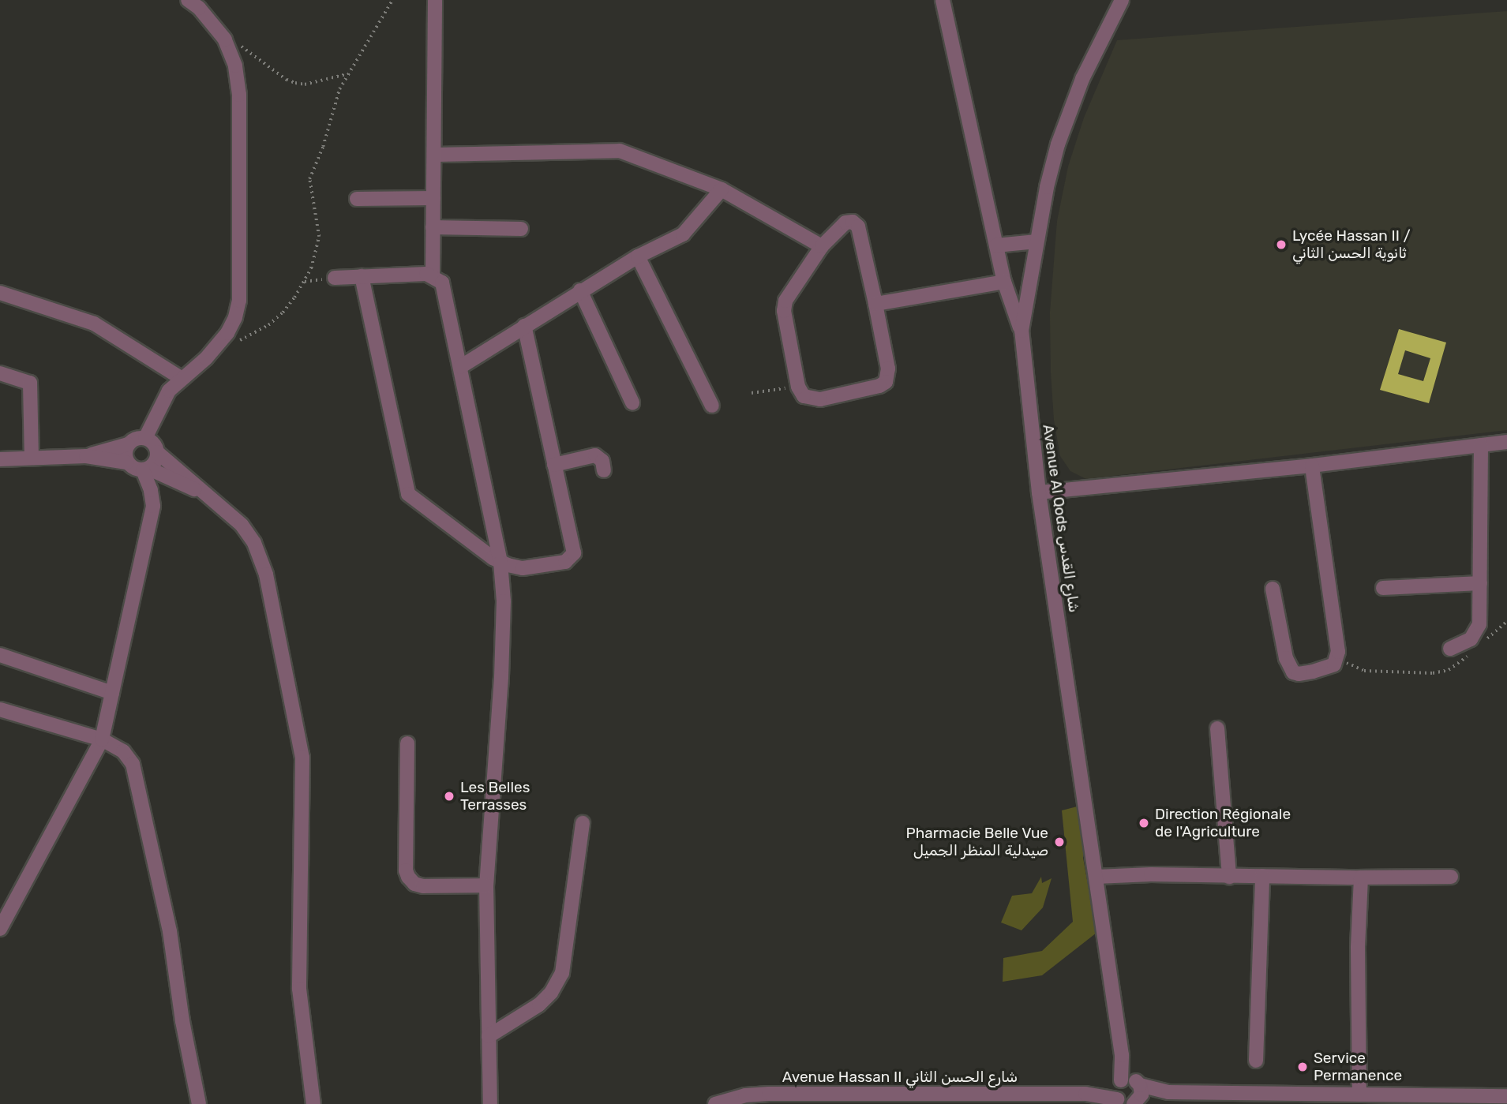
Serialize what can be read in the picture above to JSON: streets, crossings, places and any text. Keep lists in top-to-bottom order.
{
  "streets": {
    "street": ["Avenue Al Qods شارع القدس", "Avenue Hassan II شارع الحسن الثاني"]
  },
  "crossings": [
    ["Avenue Al Qods شارع القدس", "Avenue Hassan II شارع الحسن الثاني"]
  ],
  "places": [
    "Lycée Hassan II / ثانوية الحسن الثاني",
    "Les Belles Terrasses",
    "Direction Régionale de l'Agriculture",
    "Pharmacie Belle Vue صيدلية المنظر الجميل",
    "Service Permanence"
  ]
}
